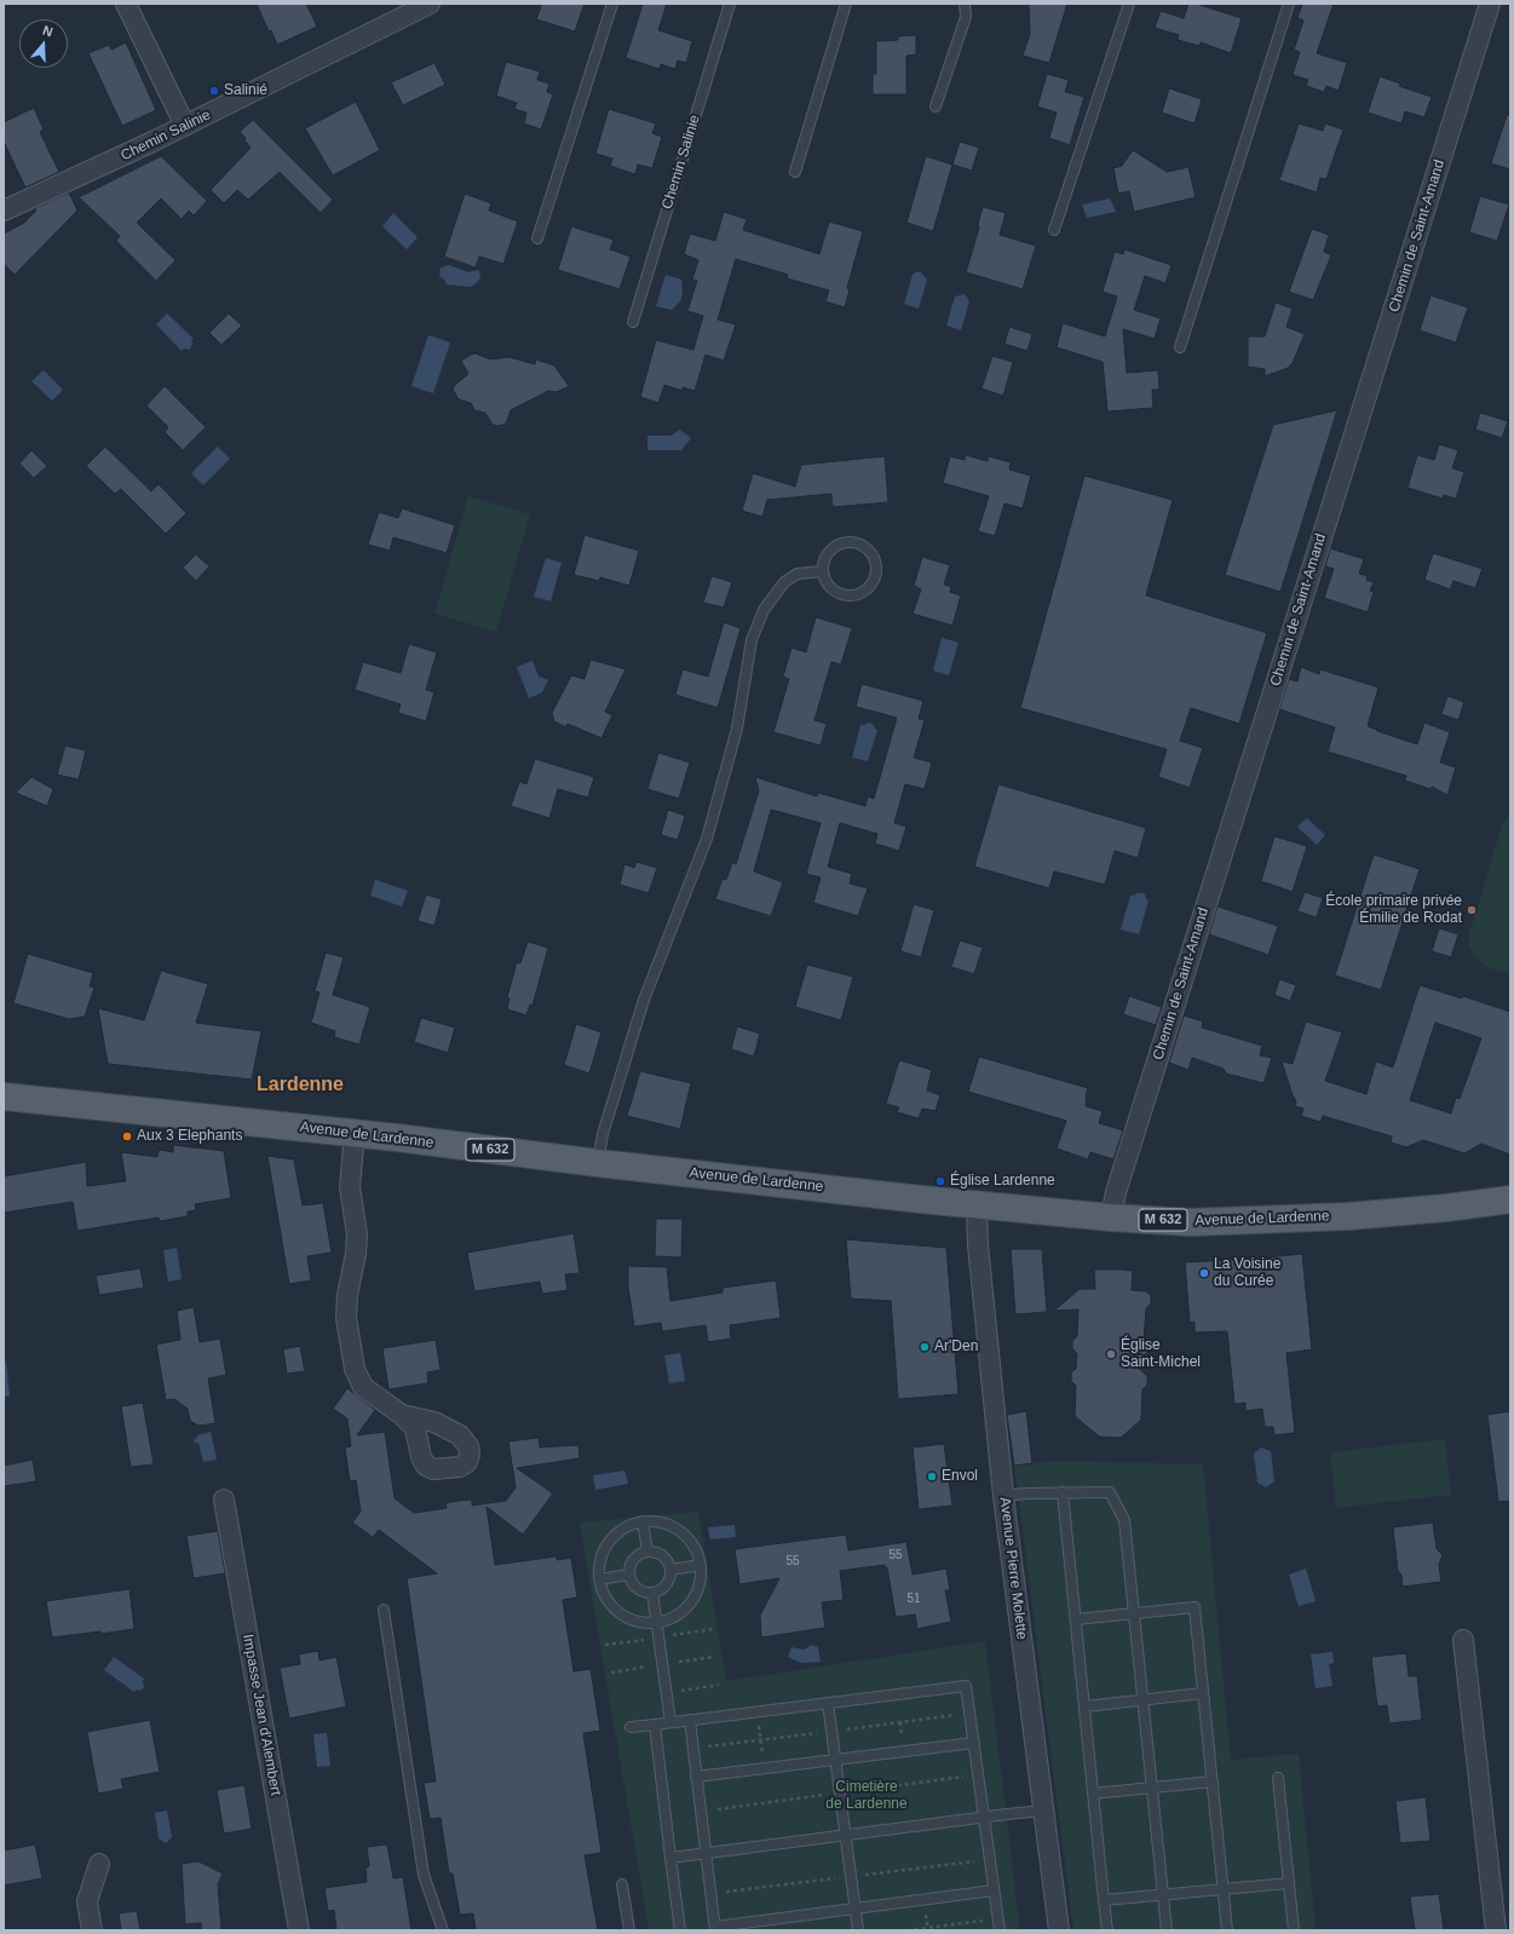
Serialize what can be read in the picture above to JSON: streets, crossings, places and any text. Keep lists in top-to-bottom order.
{
  "streets": {
    "main road": ["Avenue de Lardenne", "M 632"],
    "street": [
      "Chemin Salinie",
      "Chemin de Saint-Amand",
      "Avenue Pierre Molette",
      "Impasse Jean d'Alembert"
    ]
  },
  "crossings": [
    ["Chemin de Saint-Amand", "Avenue de Lardenne"],
    ["Avenue de Lardenne", "Avenue Pierre Molette"]
  ],
  "districts": ["Lardenne"],
  "parks": ["Cimetière de Lardenne"],
  "places": [
    "Salinié",
    "École primaire privée Émilie de Rodat",
    "Aux 3 Elephants",
    "Église Lardenne",
    "La Voisine du Curée",
    "Ar'Den",
    "Église Saint-Michel",
    "Envol"
  ],
  "house_numbers": ["55", "55", "51"],
  "north": "top"
}
